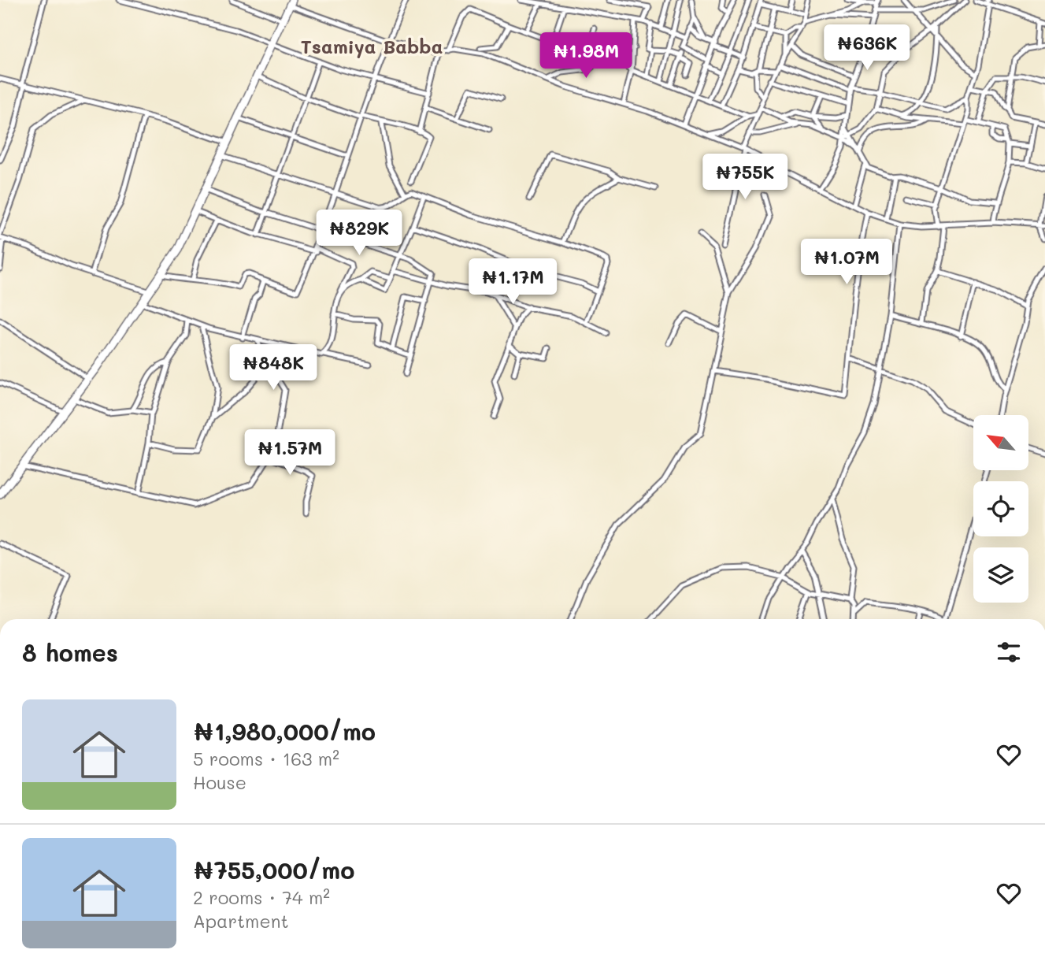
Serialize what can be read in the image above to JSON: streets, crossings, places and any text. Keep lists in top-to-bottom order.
{
  "districts": ["Tsamiya Babba"],
  "north": "top left",
  "page": {
    "price": [
      "₦636K",
      "₦1.98M",
      "₦755K",
      "₦829K",
      "₦1.07M",
      "₦1.17M",
      "₦848K",
      "₦1.57M"
    ],
    "heading": "8 homes",
    "list": [
      {
        "name": "₦1,980,000/mo",
        "note": "5 rooms · 163 m² · House"
      },
      {
        "name": "₦755,000/mo",
        "note": "2 rooms · 74 m² · Apartment"
      }
    ]
  }
}
